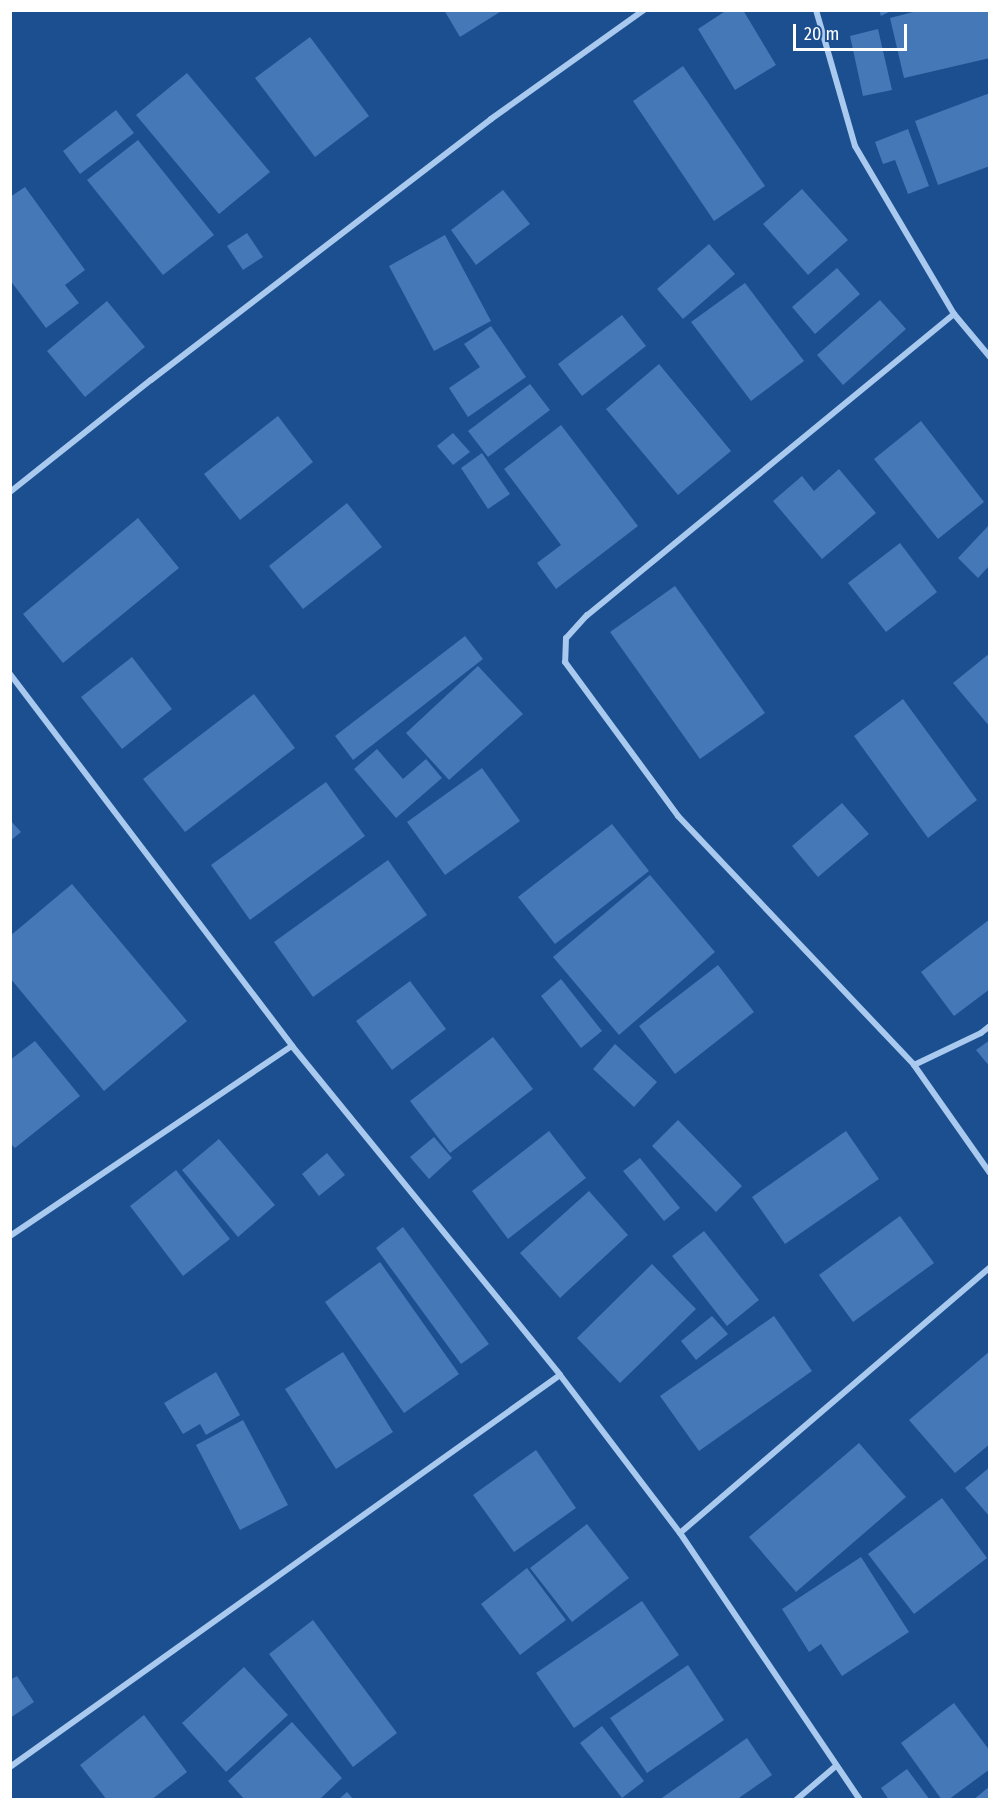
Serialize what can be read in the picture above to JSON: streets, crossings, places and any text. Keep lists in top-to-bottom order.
{
  "scale_bar": "20 m"
}
